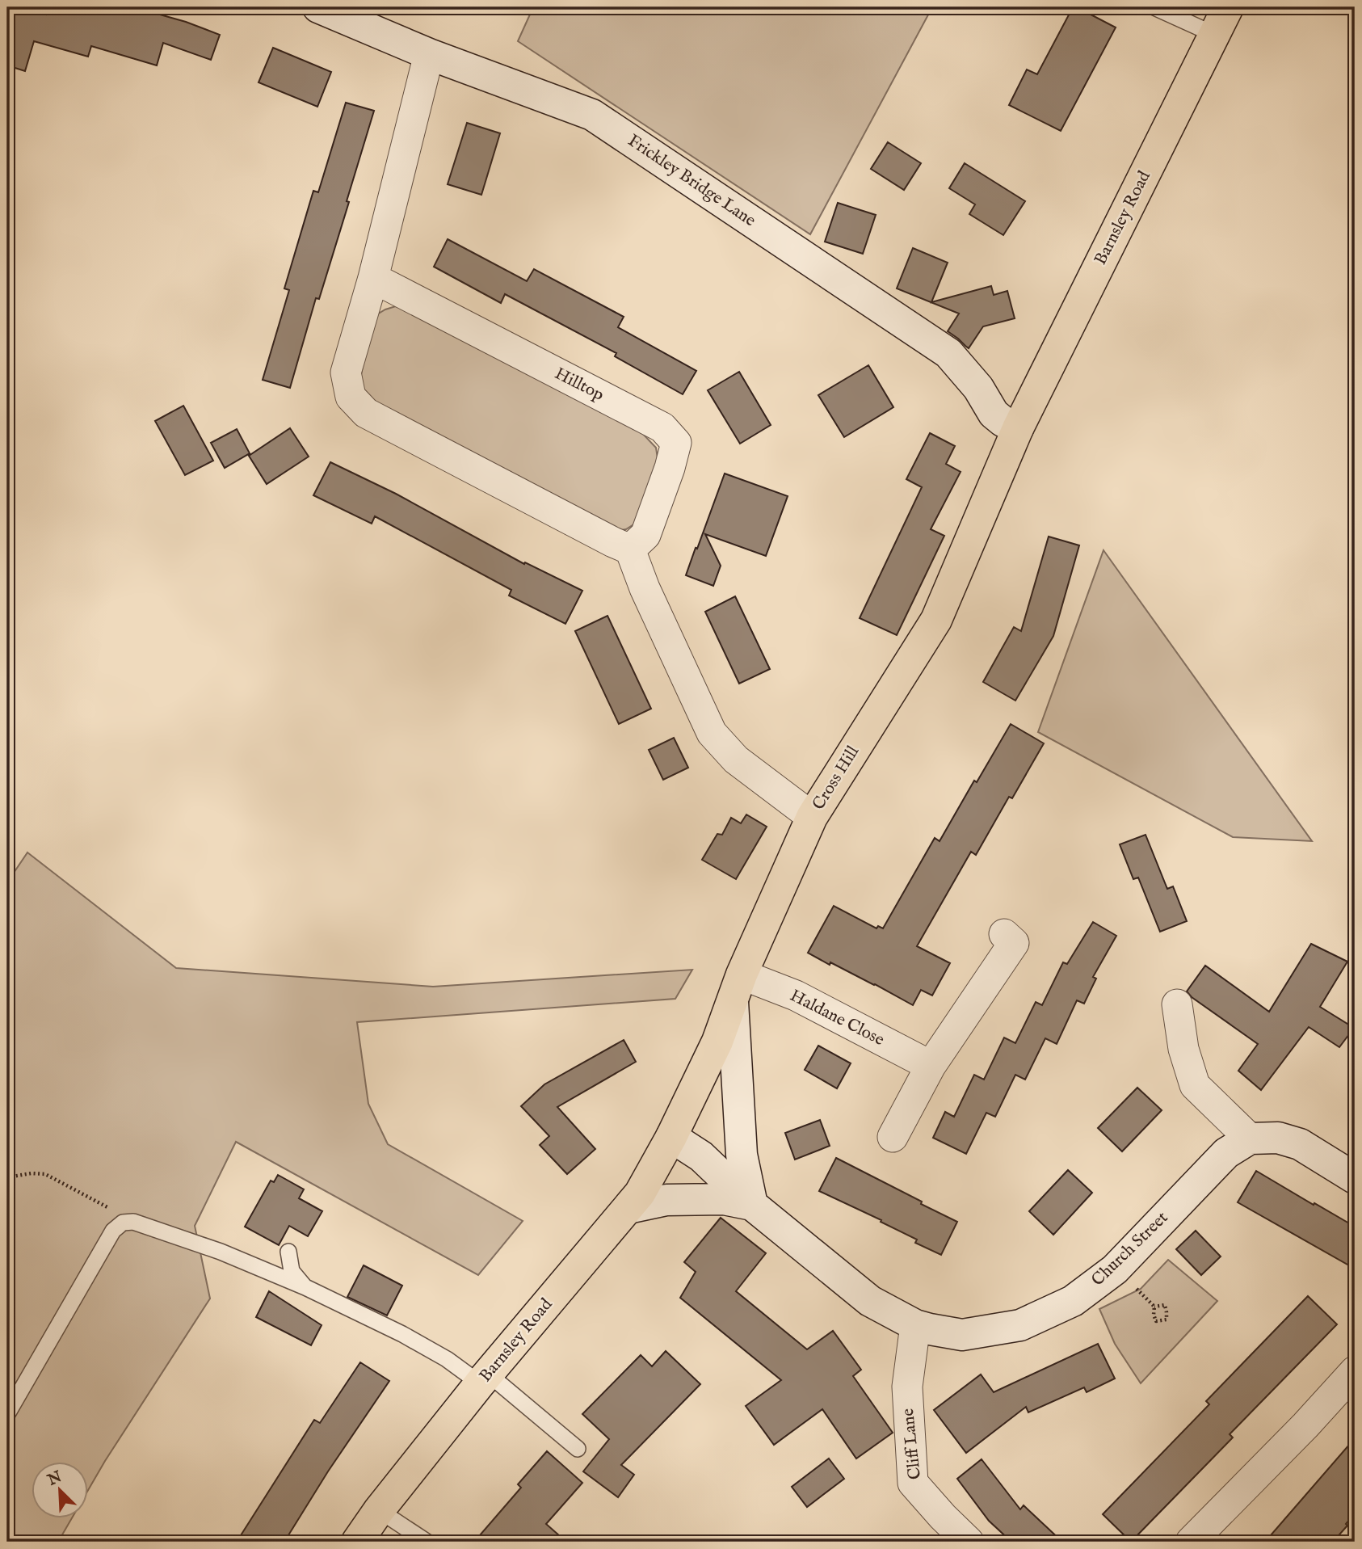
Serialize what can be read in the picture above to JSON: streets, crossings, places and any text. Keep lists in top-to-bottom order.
{
  "streets": {
    "highway": ["Barnsley Road", "Cross Hill"],
    "street": [
      "Frickley Bridge Lane",
      "Hilltop",
      "Haldane Close",
      "Church Street",
      "Cliff Lane"
    ]
  },
  "crossings": [
    ["Frickley Bridge Lane", "Barnsley Road"],
    ["Frickley Bridge Lane", "Cross Hill"],
    ["Barnsley Road", "Cross Hill"],
    ["Barnsley Road", "Church Street"],
    ["Cross Hill", "Haldane Close"],
    ["Cross Hill", "Church Street"],
    ["Church Street", "Cliff Lane"]
  ],
  "north": "top left"
}
